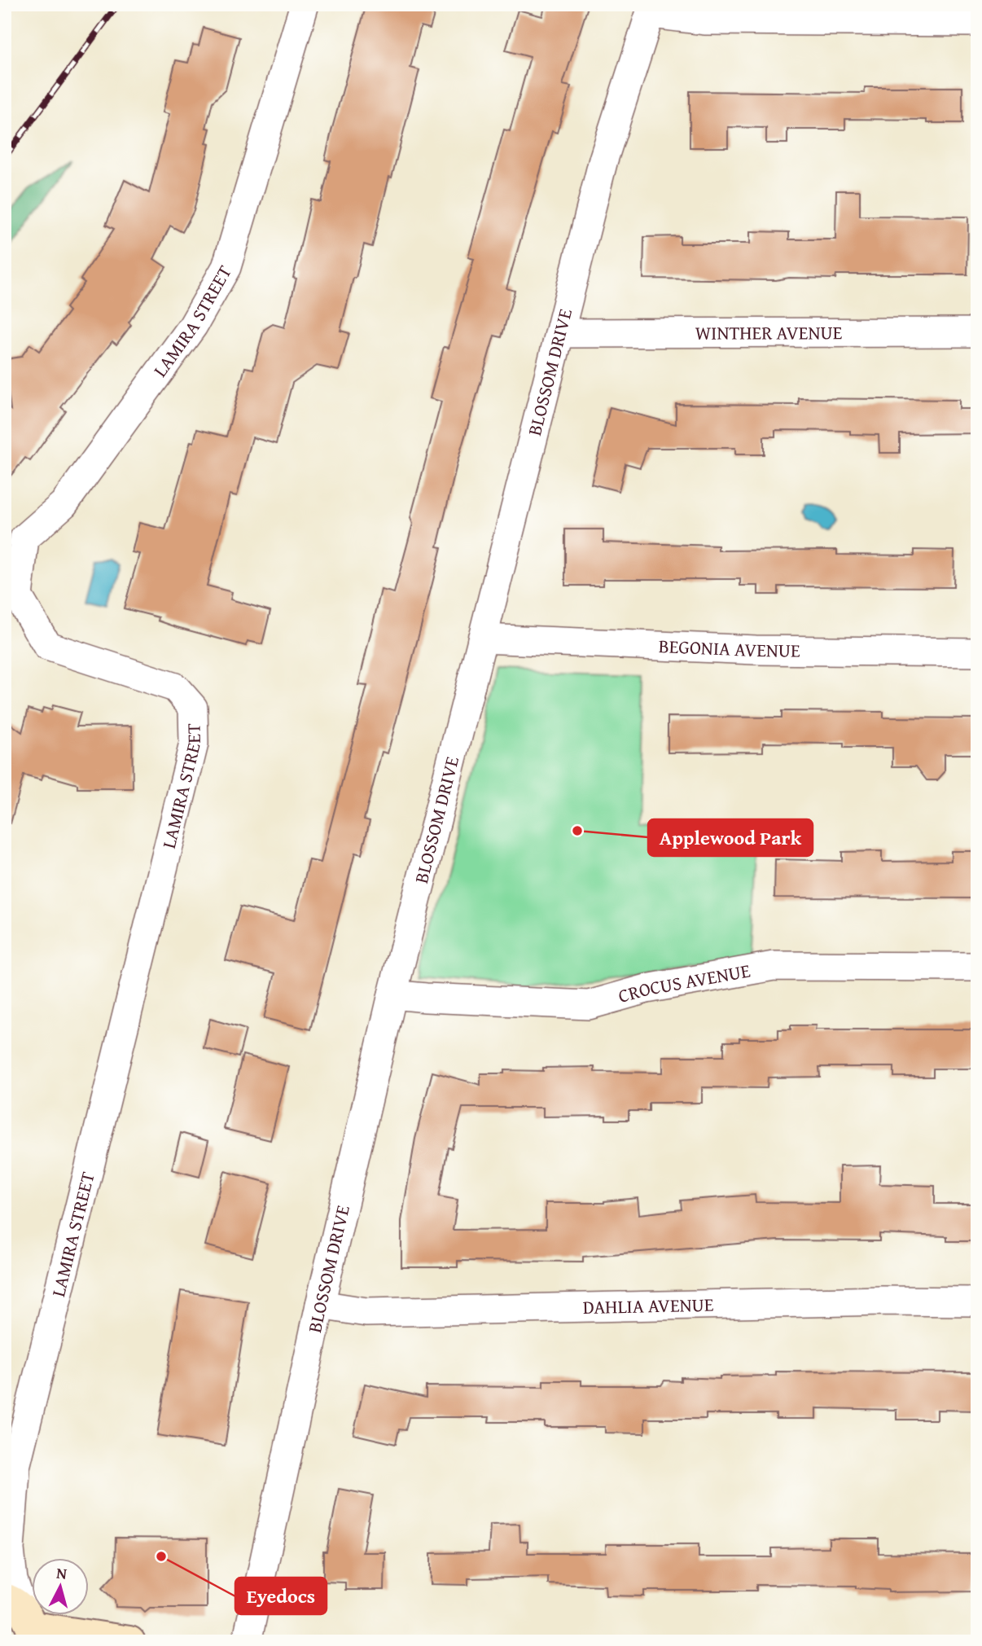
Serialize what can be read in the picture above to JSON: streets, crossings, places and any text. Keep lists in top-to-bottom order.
{
  "streets": {
    "street": [
      "LAMIRA STREET",
      "WINTHER AVENUE",
      "BLOSSOM DRIVE",
      "BEGONIA AVENUE",
      "CROCUS AVENUE",
      "DAHLIA AVENUE"
    ]
  },
  "crossings": [
    ["WINTHER AVENUE", "BLOSSOM DRIVE"],
    ["BLOSSOM DRIVE", "BEGONIA AVENUE"],
    ["BLOSSOM DRIVE", "CROCUS AVENUE"],
    ["BLOSSOM DRIVE", "DAHLIA AVENUE"]
  ],
  "places": ["Applewood Park", "Eyedocs"],
  "north": "top"
}
